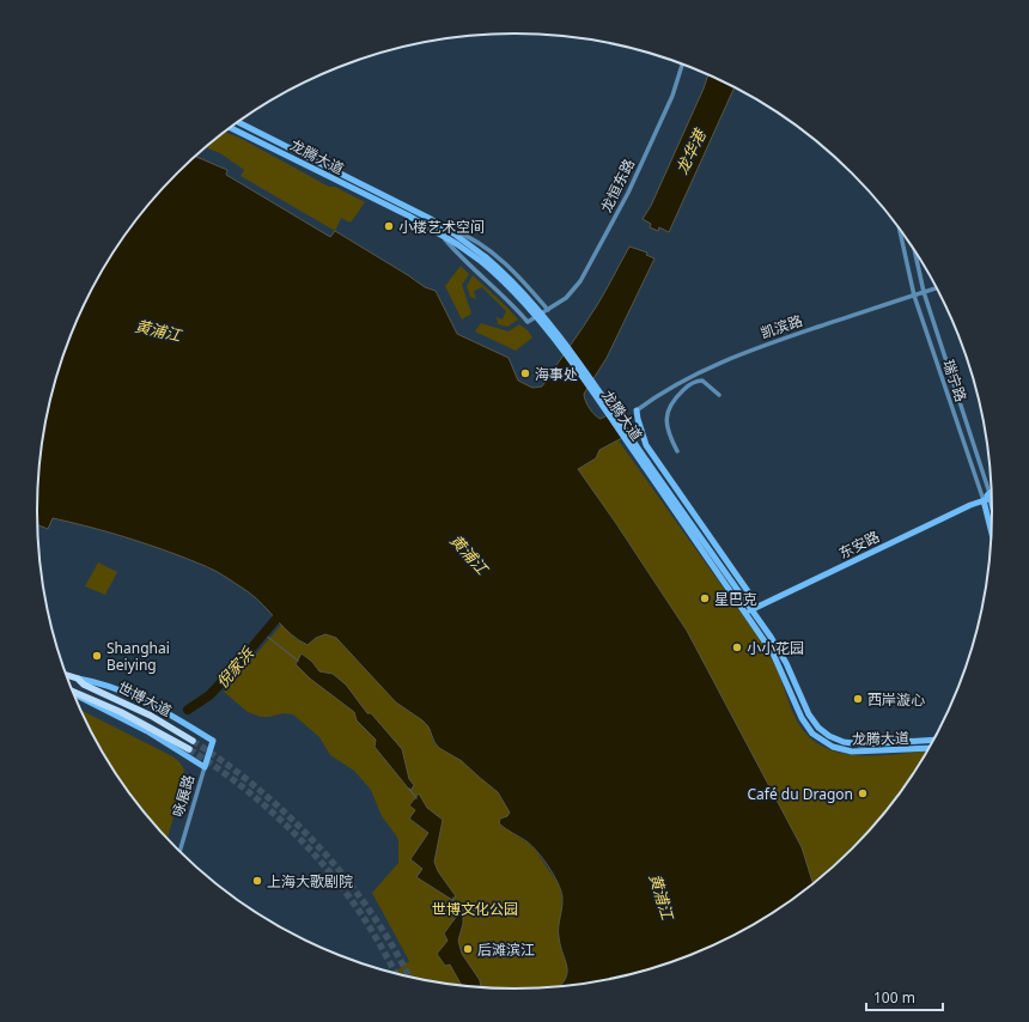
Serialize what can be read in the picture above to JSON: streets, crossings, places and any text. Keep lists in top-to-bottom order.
{
  "streets": {
    "main road": [
      "龙腾大道",
      "瑞宁路",
      "东安路",
      "世博大道"
    ],
    "street": ["龙恒东路", "凯滨路", "咏展路"]
  },
  "crossings": [
    ["龙腾大道", "龙恒东路"],
    ["龙腾大道", "东安路"],
    ["凯滨路", "瑞宁路"],
    ["瑞宁路", "东安路"]
  ],
  "water": ["龙华港", "黄浦江", "倪家浜"],
  "parks": ["世博文化公园"],
  "places": [
    "小楼艺术空间",
    "海事处",
    "星巴克",
    "小小花园",
    "Shanghai Beiying",
    "西岸漩心",
    "Café du Dragon",
    "上海大歌剧院",
    "后滩滨江"
  ],
  "scale_bar": "100 m"
}
